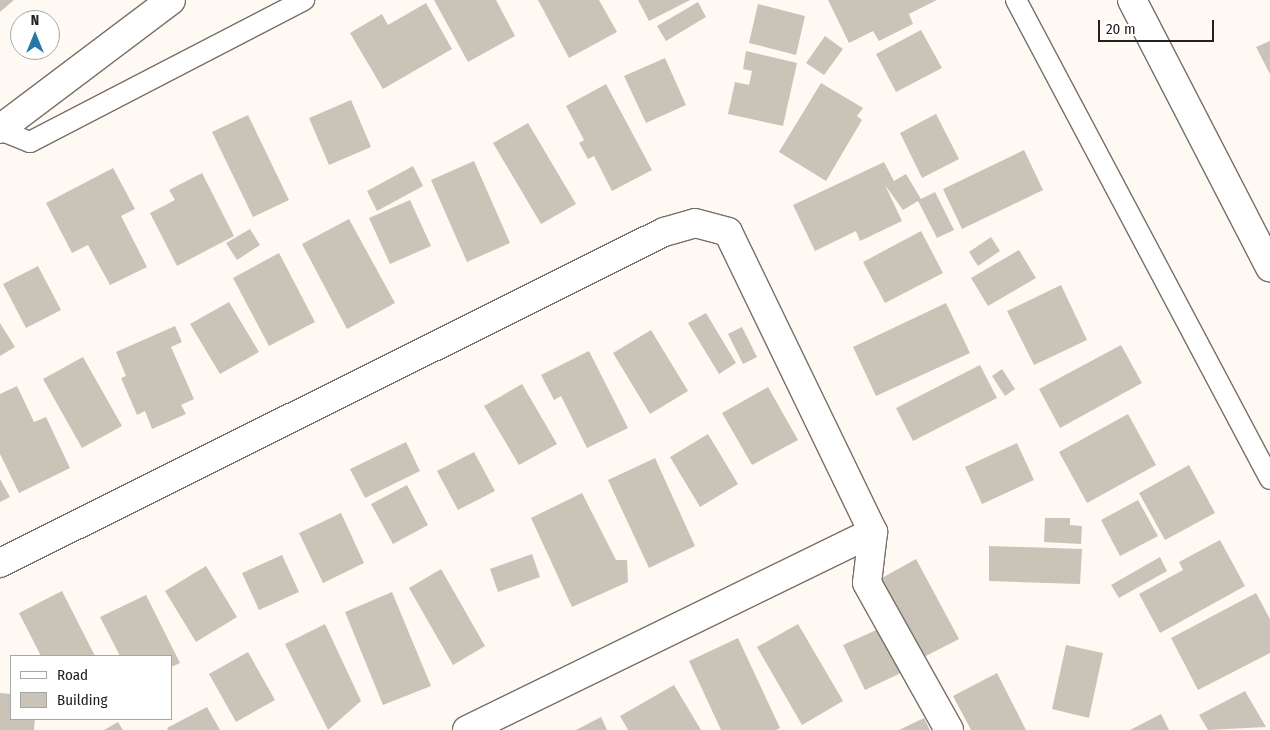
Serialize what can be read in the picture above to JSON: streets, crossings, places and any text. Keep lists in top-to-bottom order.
{
  "legend": ["Road", "Building"],
  "scale_bar": "20 m",
  "north": "top"
}
